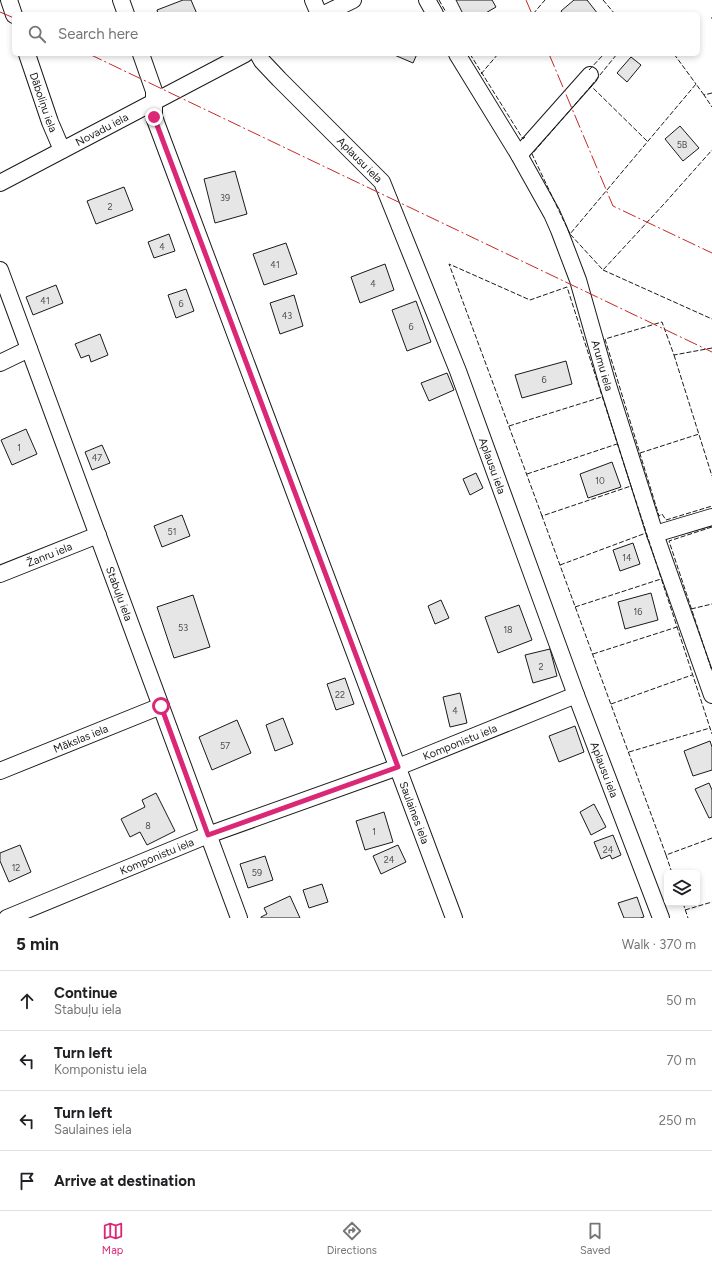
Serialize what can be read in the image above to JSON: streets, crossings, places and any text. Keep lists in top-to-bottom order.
{
  "streets": {
    "street": [
      "Dāboliņu iela",
      "Novadu iela",
      "Aplausu iela",
      "Arumu iela",
      "Žanru iela",
      "Stabuļu iela",
      "Mākslas iela",
      "Komponistu iela",
      "Saulaines iela"
    ]
  },
  "crossings": [
    ["Dāboliņu iela", "Novadu iela"],
    ["Novadu iela", "Saulaines iela"],
    ["Aplausu iela", "Komponistu iela"],
    ["Žanru iela", "Stabuļu iela"],
    ["Stabuļu iela", "Mākslas iela"],
    ["Stabuļu iela", "Komponistu iela"],
    ["Komponistu iela", "Saulaines iela"]
  ],
  "house_numbers": [
    "5B",
    "39",
    "2",
    "4",
    "41",
    "4",
    "41",
    "6",
    "43",
    "6",
    "6",
    "1",
    "47",
    "10",
    "51",
    "14",
    "16",
    "53",
    "18",
    "2",
    "22",
    "4",
    "57",
    "8",
    "1",
    "24",
    "24",
    "12",
    "59"
  ],
  "page": {
    "search": "Search here",
    "heading": ["5 min", "Walk · 370 m"],
    "list": [
      ["Continue", "Stabuļu iela", "50 m"],
      ["Turn left", "Komponistu iela", "70 m"],
      ["Turn left", "Saulaines iela", "250 m"],
      "Arrive at destination"
    ],
    "nav": ["Map", "Directions", "Saved"]
  }
}
